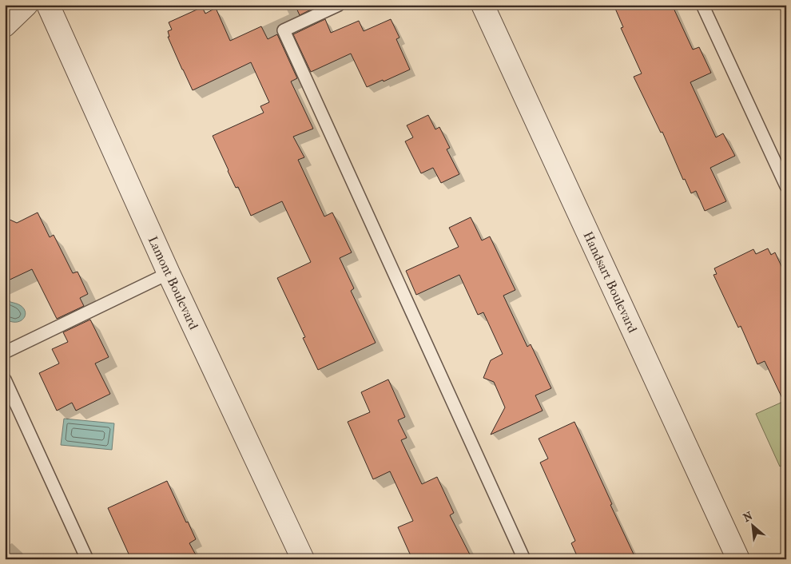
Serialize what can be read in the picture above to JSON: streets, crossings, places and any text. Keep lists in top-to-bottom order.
{
  "streets": {
    "street": ["Handsart Boulevard", "Lamont Boulevard"]
  },
  "north": "top left"
}
